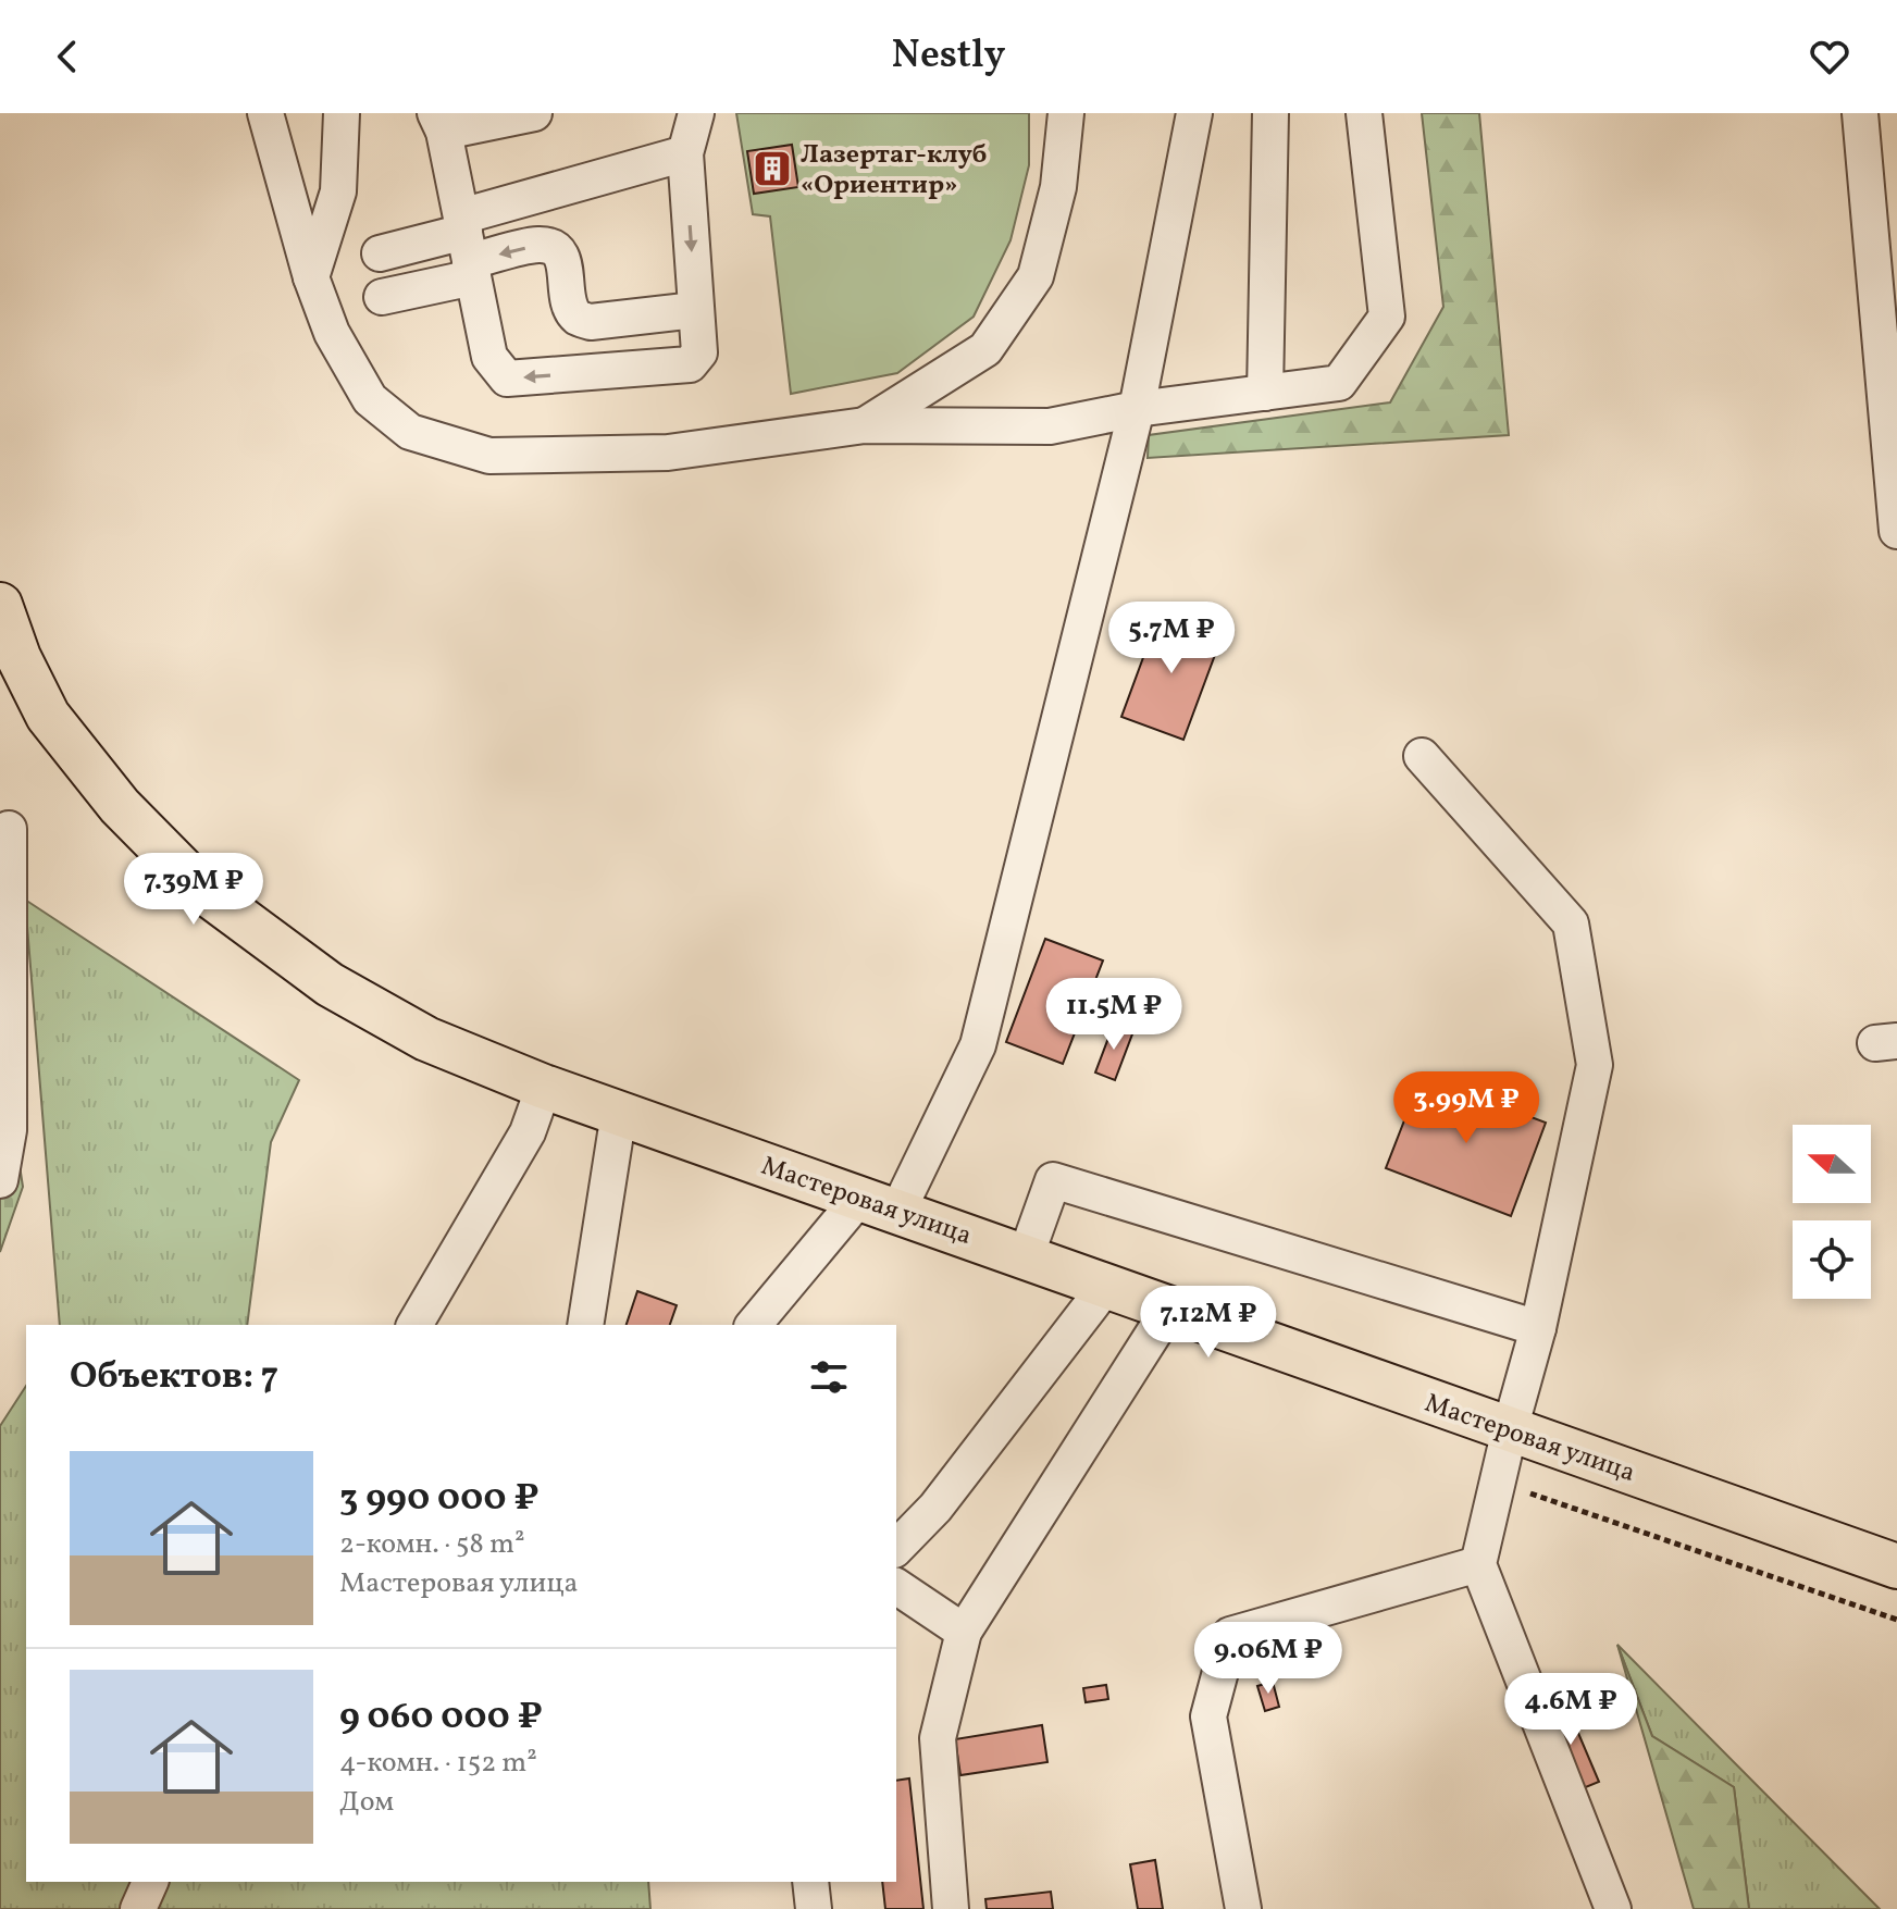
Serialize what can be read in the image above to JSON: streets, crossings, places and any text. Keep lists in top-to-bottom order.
{
  "streets": {
    "main road": ["Мастеровая улица"]
  },
  "places": {
    "building": ["Лазертаг-клуб «Ориентир»"]
  },
  "north": "left",
  "page": {
    "header": "Nestly",
    "price": [
      "5.7M ₽",
      "7.39M ₽",
      "11.5M ₽",
      "3.99M ₽",
      "7.12M ₽",
      "9.06M ₽",
      "4.6M ₽"
    ],
    "heading": "Объектов: 7",
    "list": [
      {
        "name": "3 990 000 ₽",
        "note": "2-комн. · 58 m² · Мастеровая улица"
      },
      {
        "name": "9 060 000 ₽",
        "note": "4-комн. · 152 m² · Дом"
      }
    ]
  }
}
